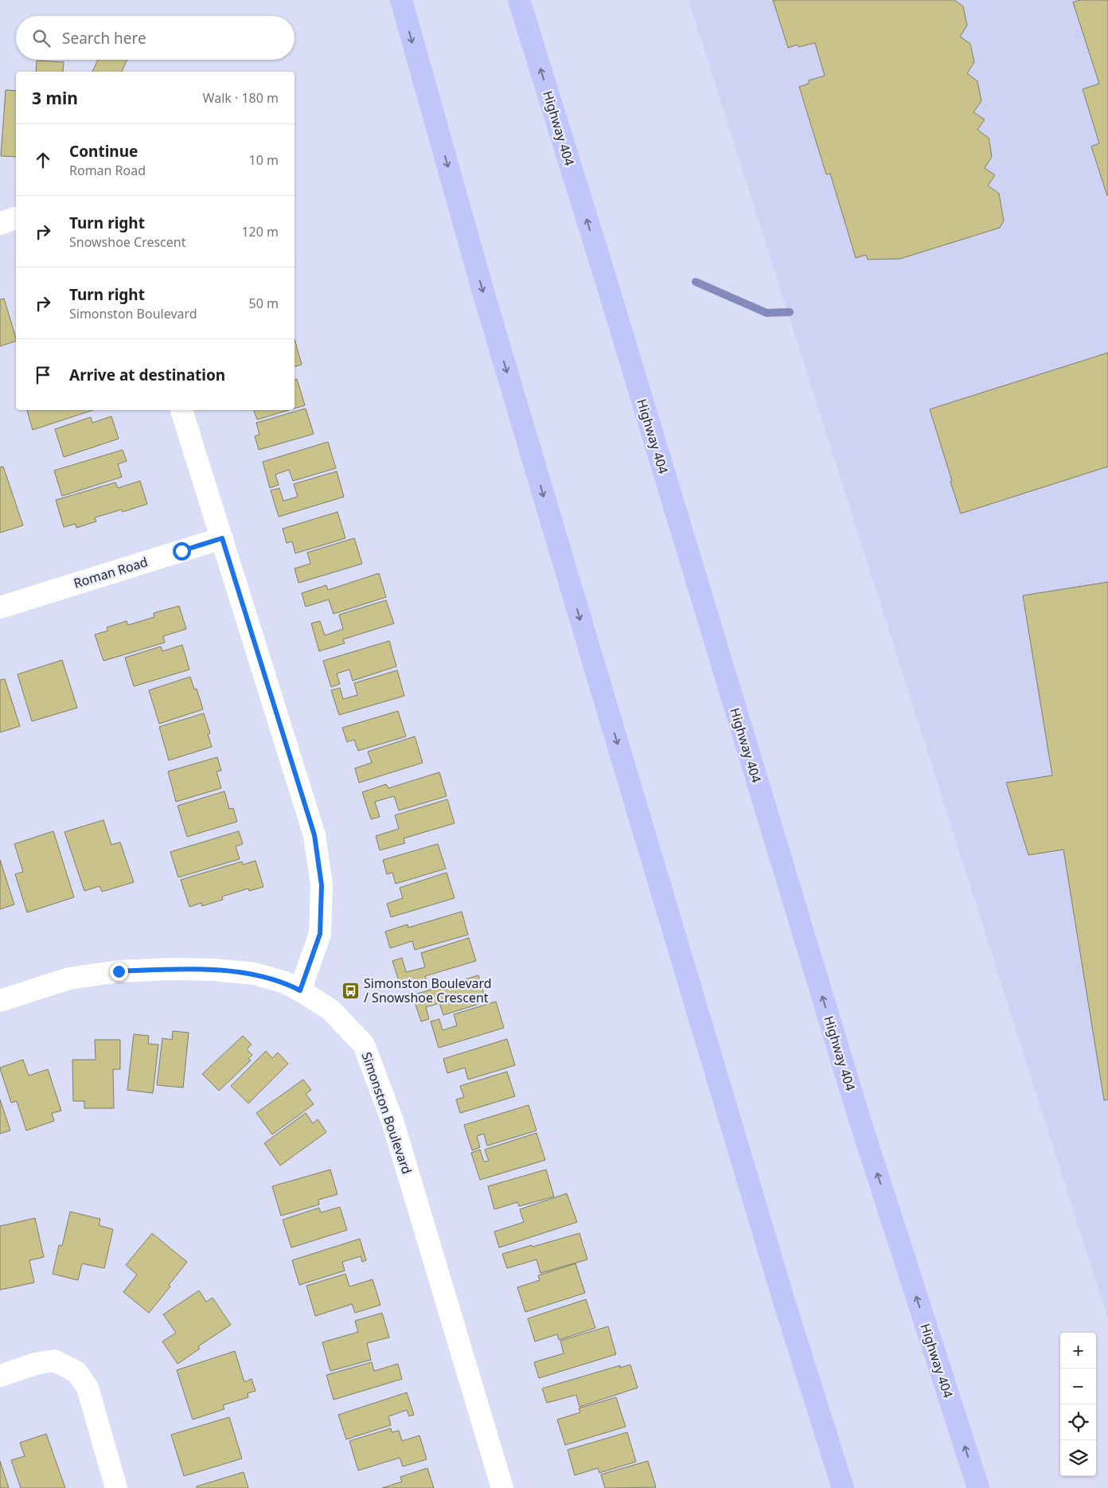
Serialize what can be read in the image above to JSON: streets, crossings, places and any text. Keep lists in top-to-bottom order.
{
  "streets": {
    "highway": ["Highway 404"],
    "street": ["Roman Road", "Simonston Boulevard"]
  },
  "places": {
    "bus stop": ["Simonston Boulevard / Snowshoe Crescent"]
  },
  "page": {
    "search": "Search here",
    "heading": ["3 min", "Walk · 180 m"],
    "list": [
      ["Continue", "Roman Road", "10 m"],
      ["Turn right", "Snowshoe Crescent", "120 m"],
      ["Turn right", "Simonston Boulevard", "50 m"],
      "Arrive at destination"
    ],
    "map_buttons": ["+", "−"]
  }
}
